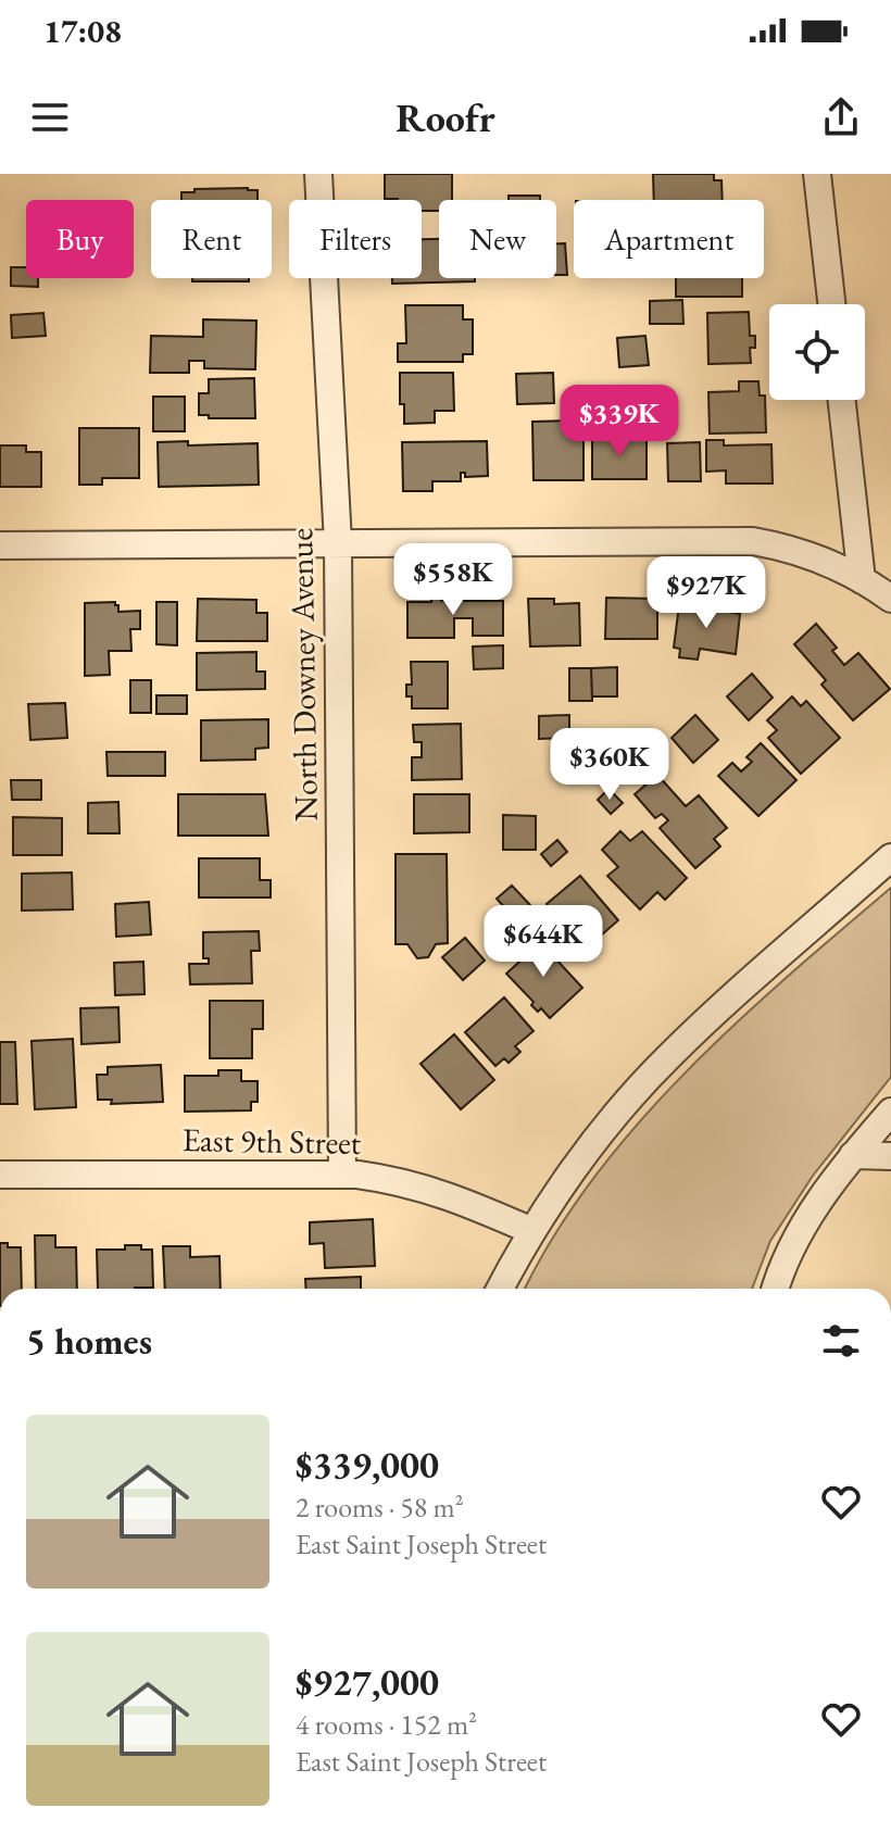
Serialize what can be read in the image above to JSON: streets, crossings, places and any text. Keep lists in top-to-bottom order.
{
  "streets": {
    "street": ["North Downey Avenue", "East 9th Street"]
  },
  "crossings": [
    ["North Downey Avenue", "East 9th Street"]
  ],
  "page": {
    "status": "17:08",
    "header": "Roofr",
    "chip": [
      "Buy",
      "Rent",
      "Filters",
      "New",
      "Apartment"
    ],
    "price": [
      "$339K",
      "$558K",
      "$927K",
      "$360K",
      "$644K"
    ],
    "heading": "5 homes",
    "list": [
      {
        "name": "$339,000",
        "note": "2 rooms · 58 m² · East Saint Joseph Street"
      },
      {
        "name": "$927,000",
        "note": "4 rooms · 152 m² · East Saint Joseph Street"
      }
    ]
  }
}
